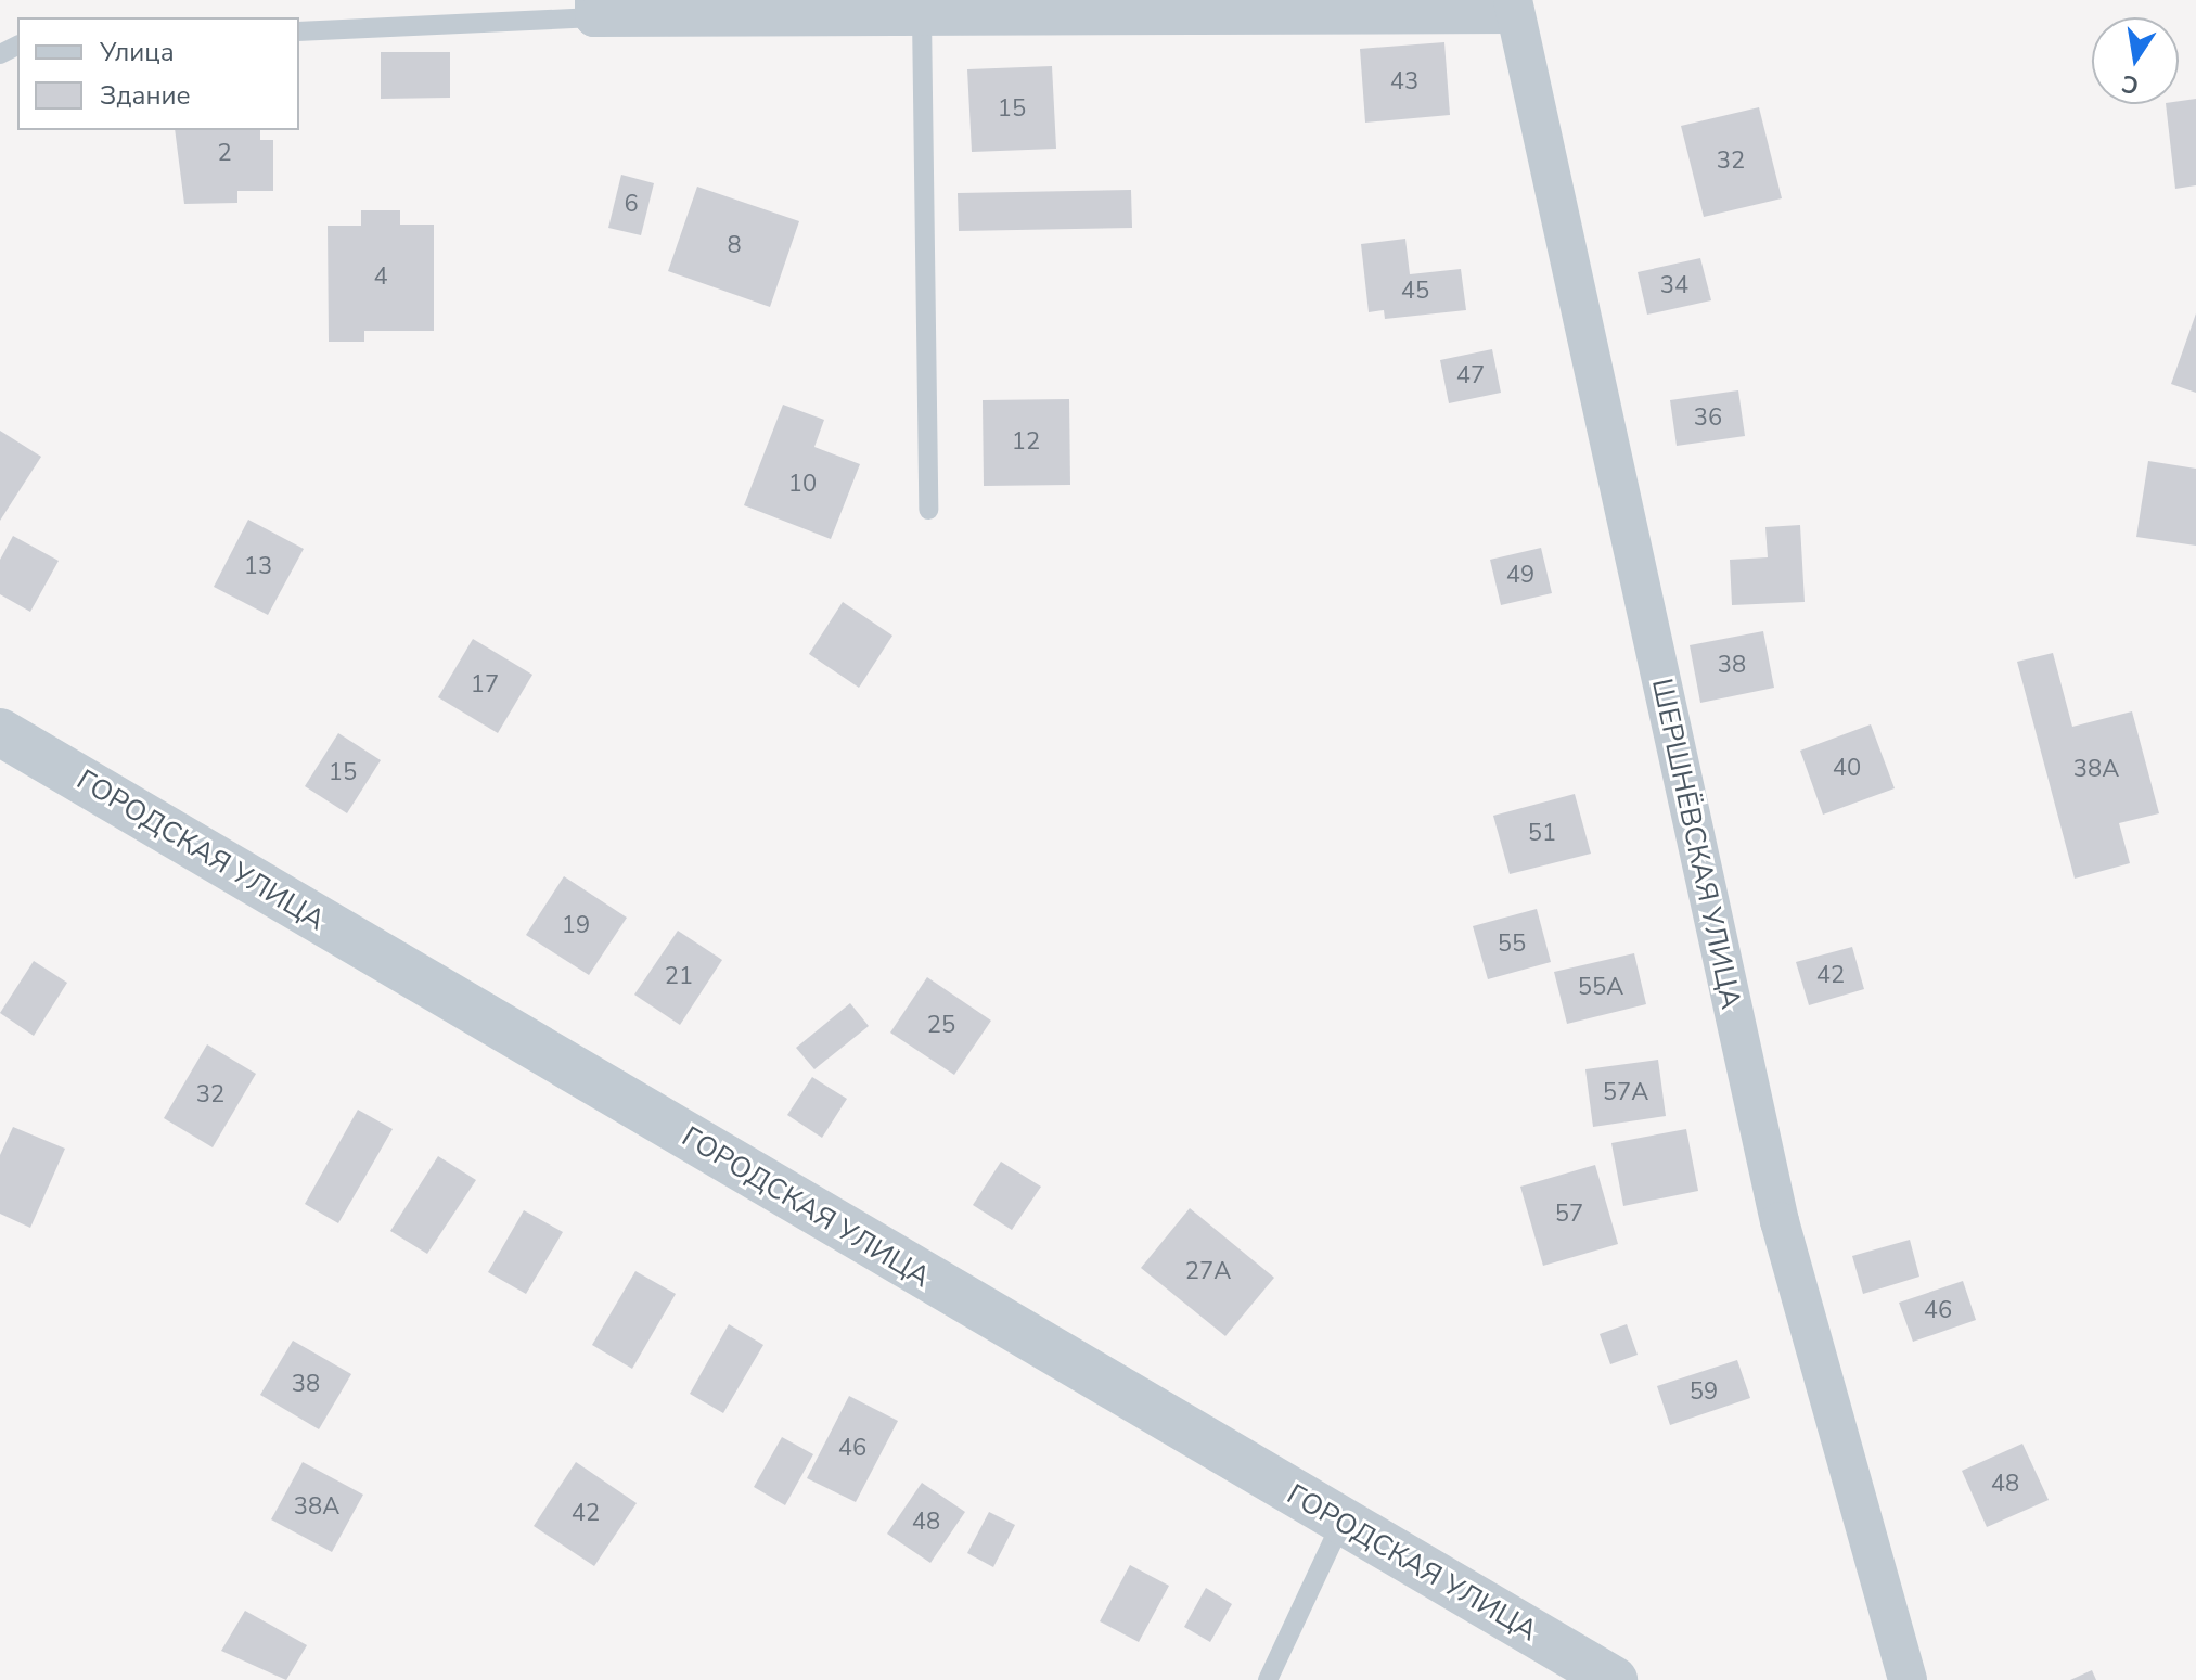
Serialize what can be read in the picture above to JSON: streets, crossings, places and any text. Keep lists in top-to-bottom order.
{
  "streets": {
    "street": ["ШЕРШНЁВСКАЯ УЛИЦА", "ГОРОДСКАЯ УЛИЦА"]
  },
  "house_numbers": [
    "43",
    "15",
    "2",
    "32",
    "6",
    "8",
    "4",
    "34",
    "45",
    "47",
    "36",
    "12",
    "10",
    "13",
    "49",
    "38",
    "17",
    "40",
    "38А",
    "15",
    "51",
    "19",
    "55",
    "42",
    "21",
    "55А",
    "25",
    "57А",
    "32",
    "57",
    "27А",
    "46",
    "38",
    "59",
    "46",
    "48",
    "38А",
    "42",
    "48"
  ],
  "legend": ["Улица", "Здание"],
  "north": "bottom"
}
